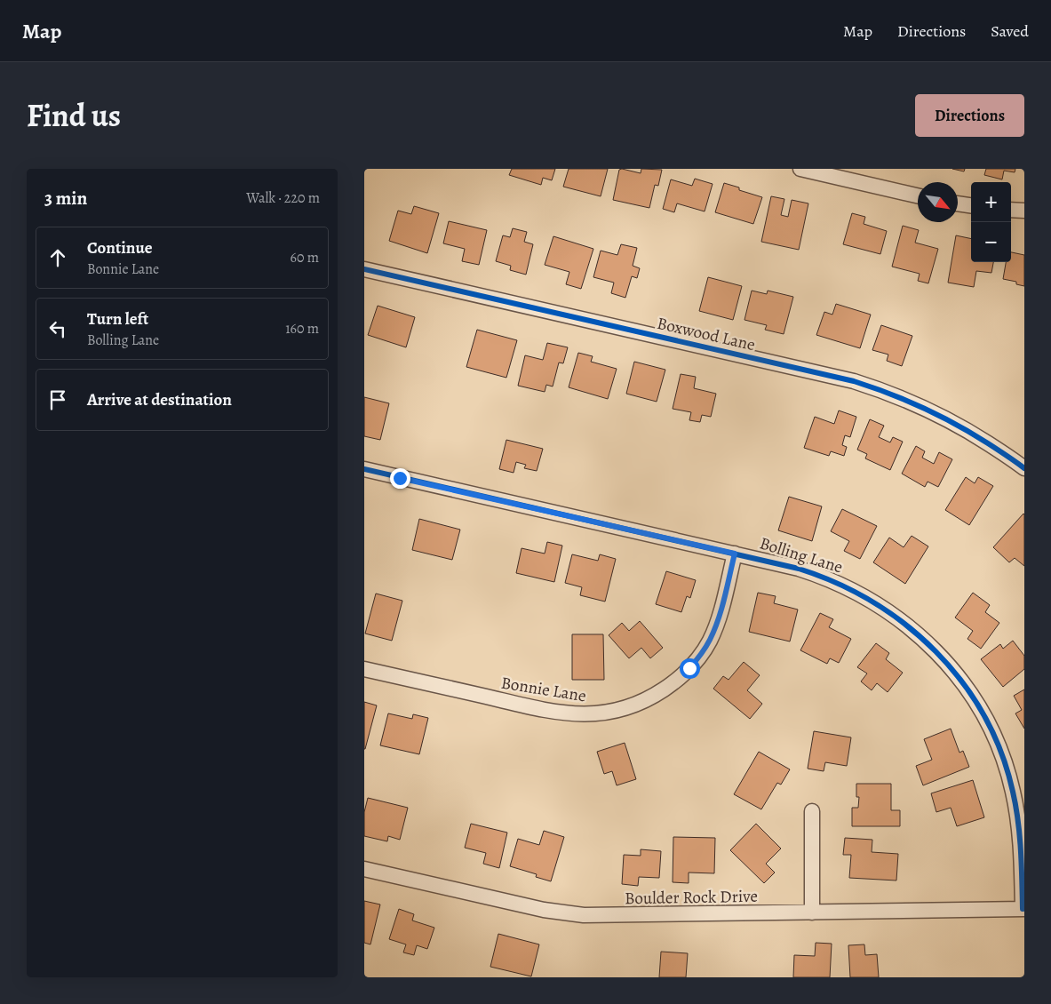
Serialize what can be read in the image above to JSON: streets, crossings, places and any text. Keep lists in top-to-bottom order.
{
  "streets": {
    "street": [
      "Boxwood Lane",
      "Bolling Lane",
      "Bonnie Lane",
      "Boulder Rock Drive"
    ]
  },
  "crossings": [
    ["Bolling Lane", "Bonnie Lane"],
    ["Bolling Lane", "Boulder Rock Drive"]
  ],
  "north": "bottom right",
  "page": {
    "header": "Map",
    "nav": ["Map", "Directions", "Saved"],
    "title": "Find us",
    "buttons": "Directions",
    "heading": ["3 min", "Walk · 220 m"],
    "map_buttons": ["+", "−"],
    "list": [
      ["Continue", "Bonnie Lane", "60 m"],
      ["Turn left", "Bolling Lane", "160 m"],
      "Arrive at destination"
    ]
  }
}
